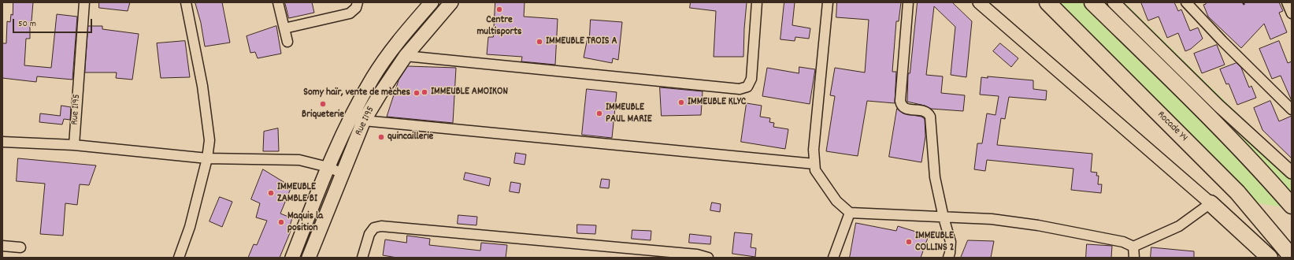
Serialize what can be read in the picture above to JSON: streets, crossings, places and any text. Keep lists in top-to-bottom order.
{
  "streets": {
    "highway": ["Rocade Y4"],
    "main road": ["Rue I195"]
  },
  "places": [
    "Centre multisports",
    "IMMEUBLE TROIS A",
    "IMMEUBLE AMOIKON",
    "Somy haïr, vente de mèches",
    "IMMEUBLE KLYC",
    "Briqueterie",
    "IMMEUBLE PAUL MARIE",
    "quincaillerie",
    "IMMEUBLE ZAMBLE BI",
    "Maquis la position",
    "IMMEUBLE COLLINS 2"
  ],
  "scale_bar": "50 m"
}
